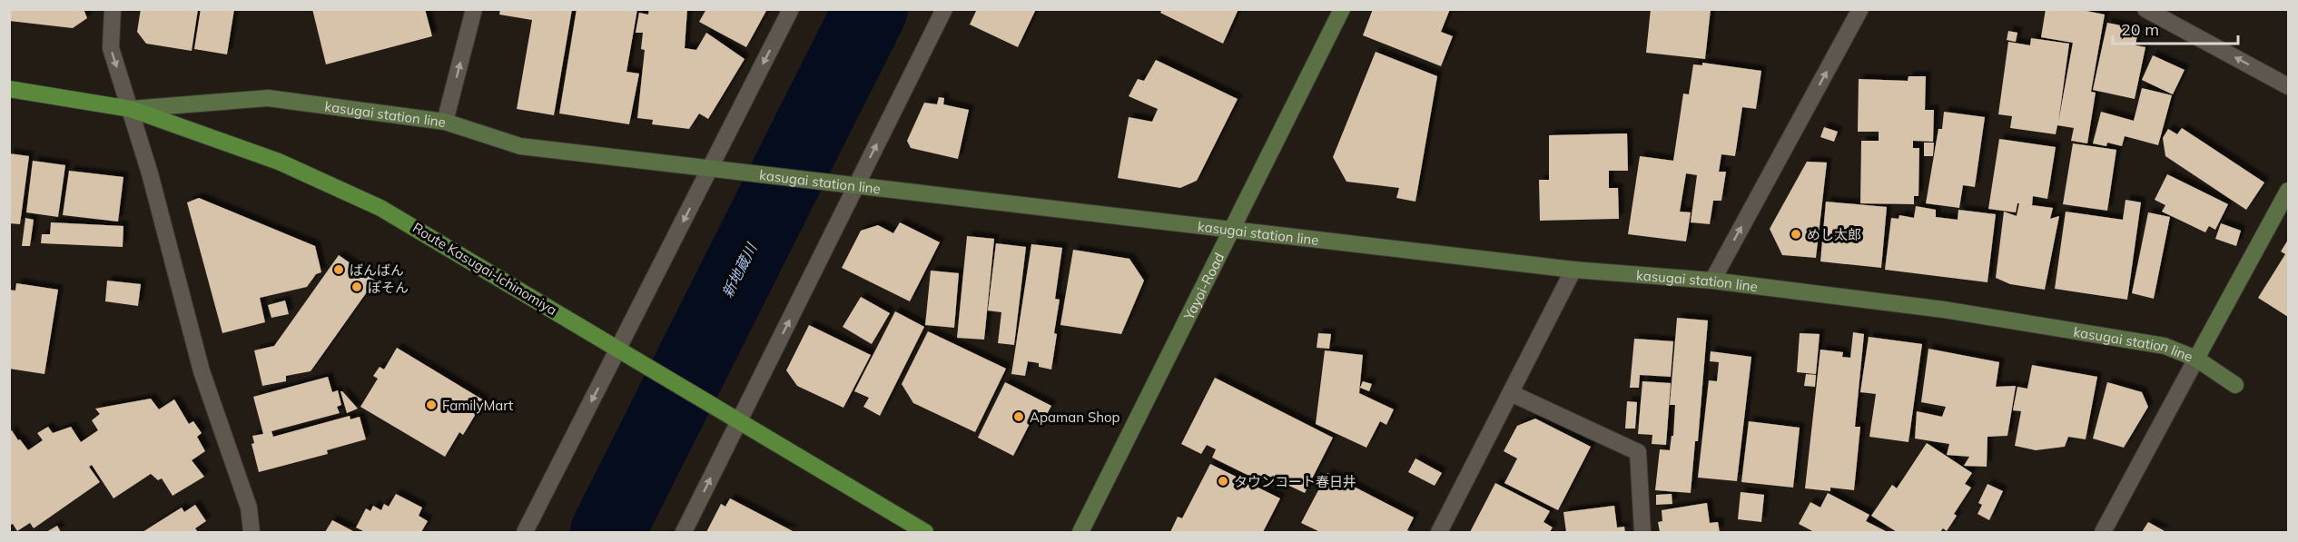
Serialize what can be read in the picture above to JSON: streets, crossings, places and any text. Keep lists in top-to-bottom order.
{
  "streets": {
    "main road": ["kasugai station line", "Route Kasugai-Ichinomiya", "Yayoi-Road"]
  },
  "crossings": [
    ["kasugai station line", "Route Kasugai-Ichinomiya"],
    ["kasugai station line", "Yayoi-Road"]
  ],
  "water": ["新地蔵川"],
  "places": [
    "めし太郎",
    "ばんばん",
    "ぽそん",
    "FamilyMart",
    "Apaman Shop",
    "タウンコート春日井"
  ],
  "scale_bar": "20 m"
}
